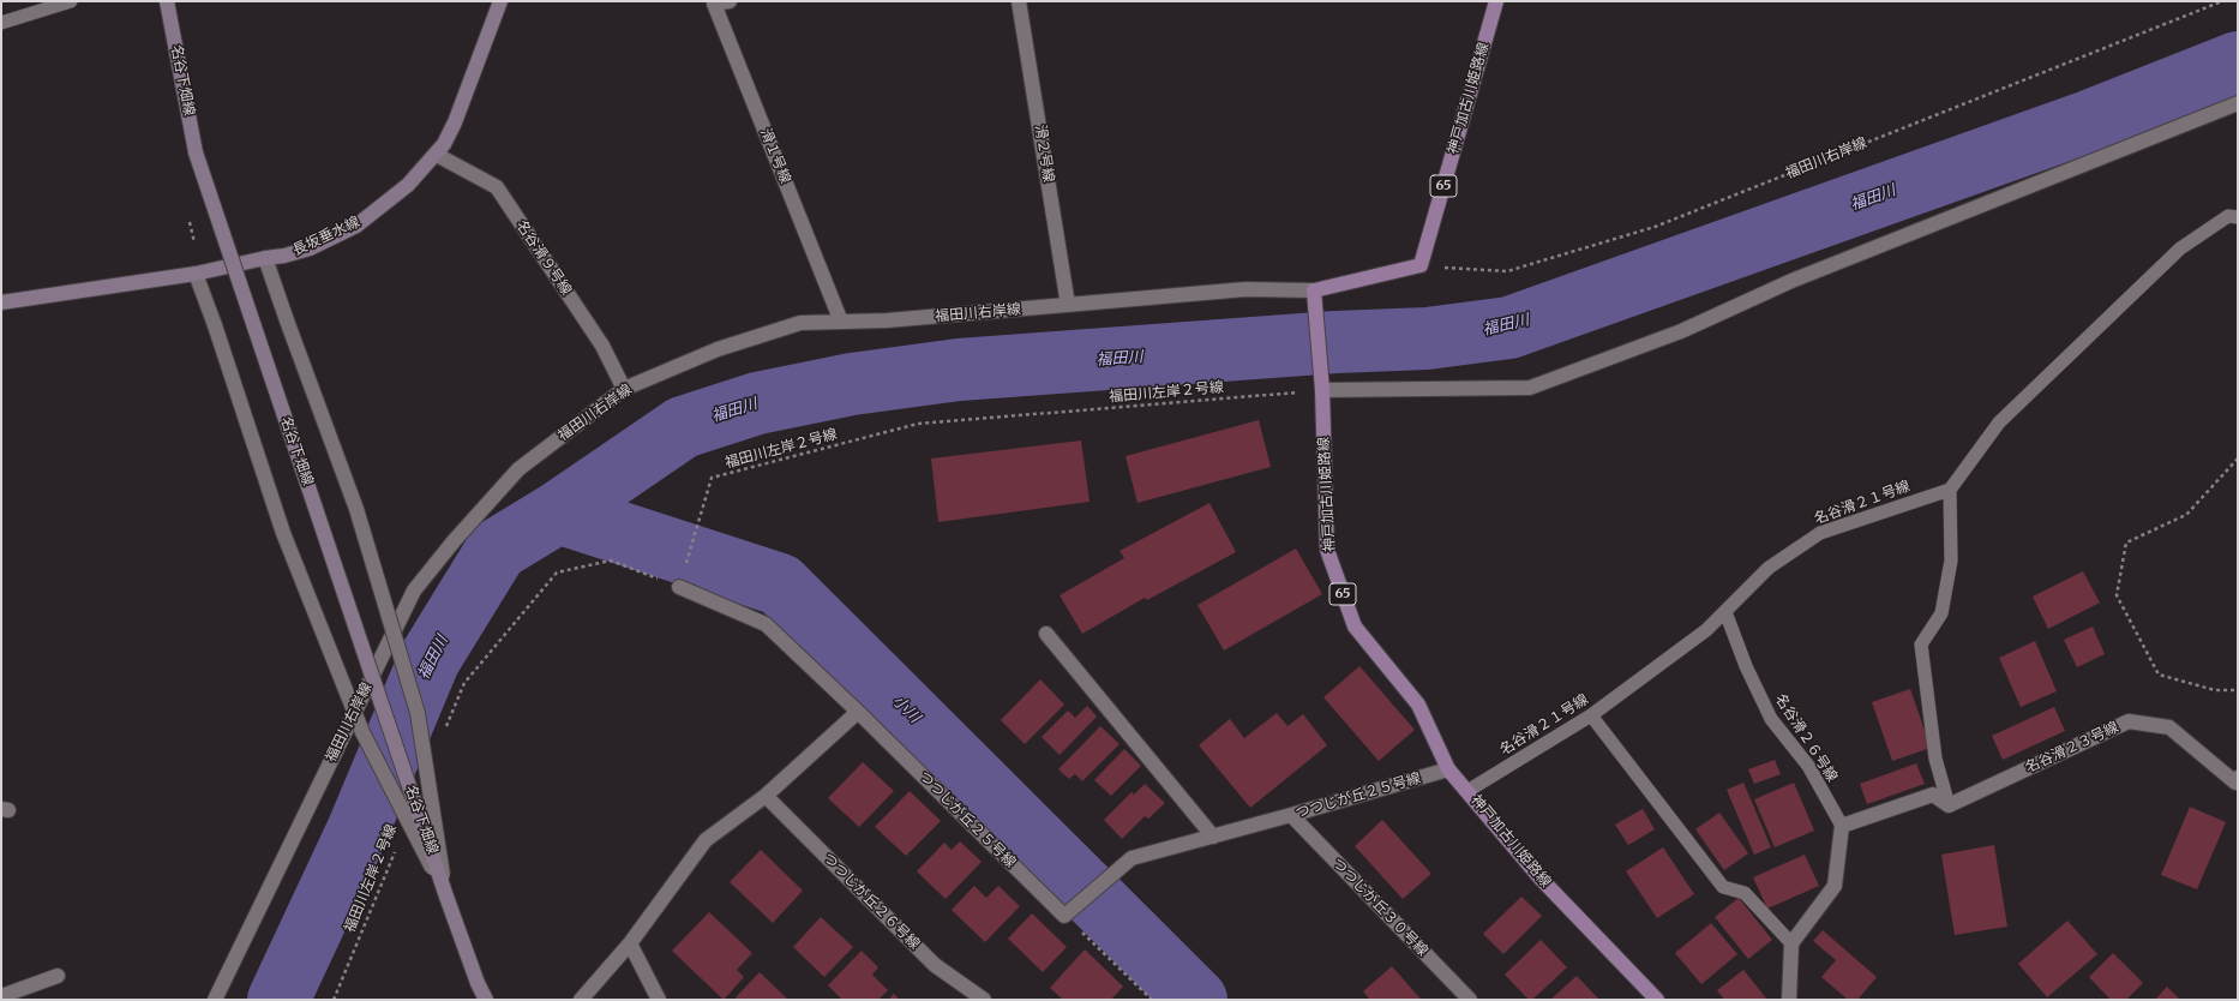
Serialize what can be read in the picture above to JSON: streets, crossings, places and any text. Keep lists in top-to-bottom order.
{
  "streets": {
    "main road": ["神戸加古川姫路線", "65"],
    "street": [
      "名谷下畑線",
      "滑２号線",
      "滑１号線",
      "福田川右岸線",
      "長坂垂水線",
      "名谷滑９号線",
      "名谷滑２３号線",
      "つつじが丘２５号線",
      "つつじが丘２６号線",
      "つつじが丘３０号線"
    ],
    "lane": ["名谷滑２１号線", "名谷滑２６号線"],
    "path": ["福田川左岸２号線"]
  },
  "crossings": [
    ["名谷下畑線", "長坂垂水線"],
    ["神戸加古川姫路線", "福田川右岸線"],
    ["神戸加古川姫路線", "福田川左岸２号線"],
    ["神戸加古川姫路線", "名谷滑２１号線"],
    ["神戸加古川姫路線", "つつじが丘２５号線"],
    ["滑２号線", "福田川右岸線"],
    ["滑１号線", "福田川右岸線"],
    ["福田川右岸線", "名谷滑９号線"],
    ["長坂垂水線", "名谷滑９号線"],
    ["福田川左岸２号線", "つつじが丘２５号線"],
    ["名谷滑２１号線", "名谷滑２６号線"],
    ["つつじが丘２５号線", "つつじが丘３０号線"]
  ],
  "water": ["福田川", "小川"]
}
